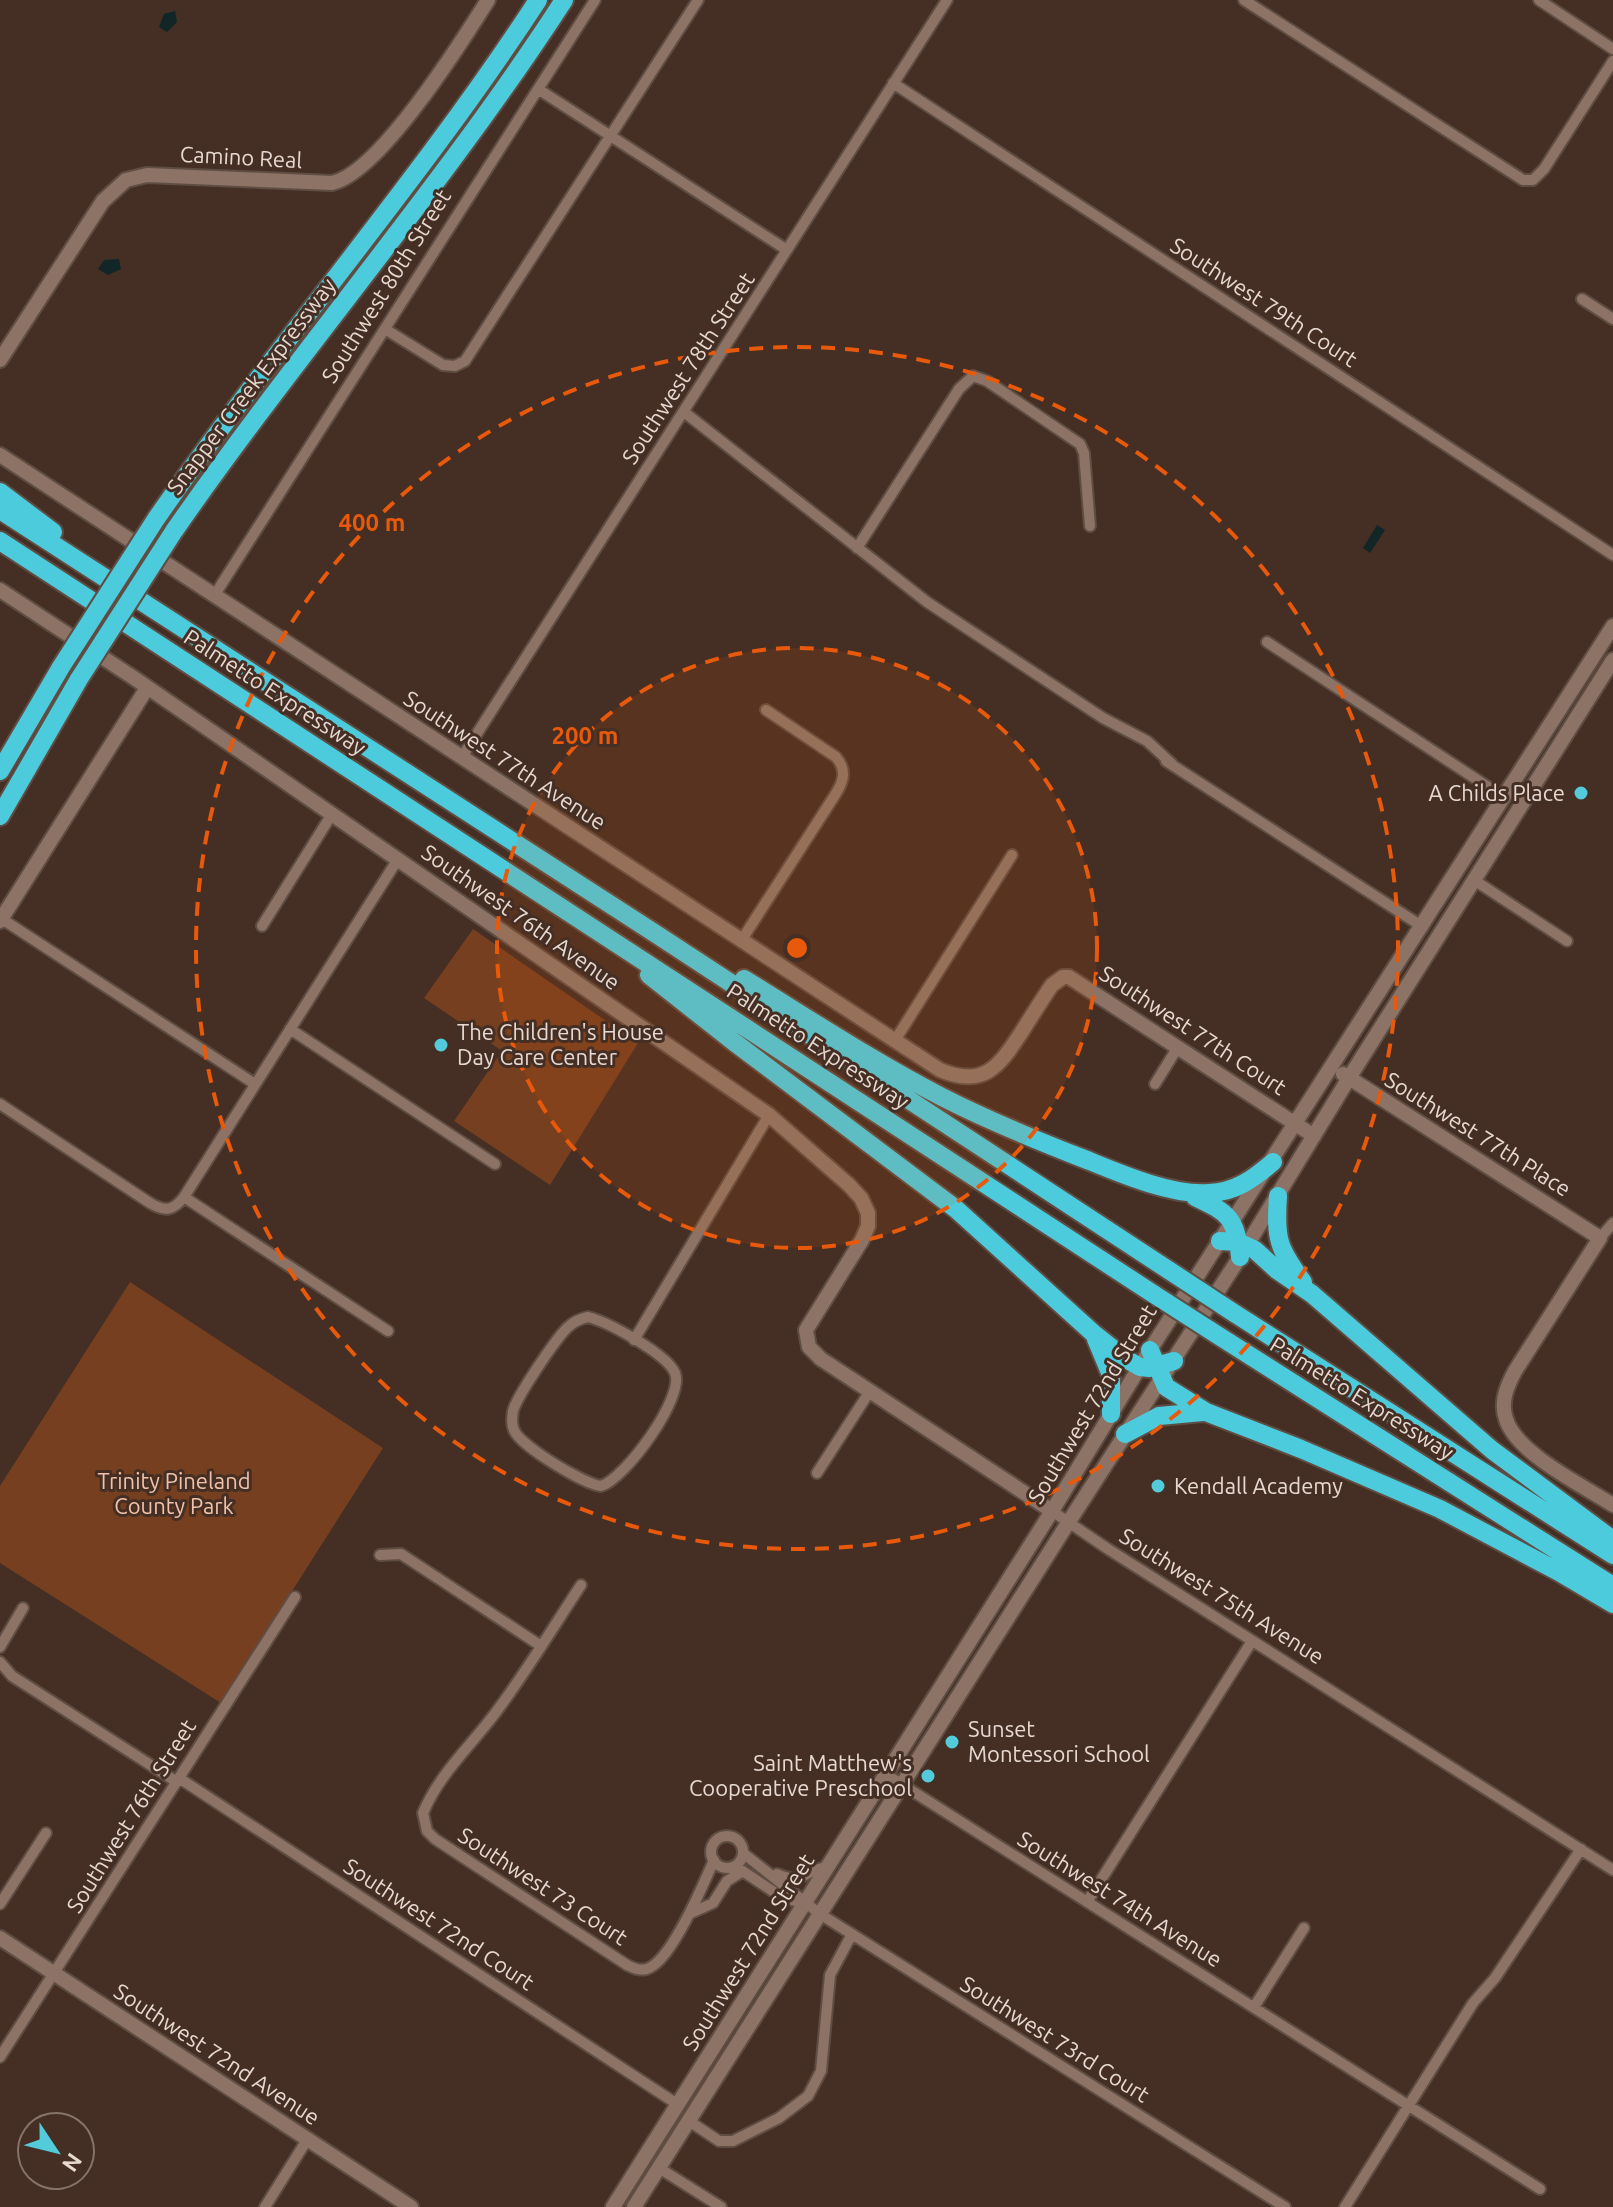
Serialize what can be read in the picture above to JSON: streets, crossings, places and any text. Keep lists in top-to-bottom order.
{
  "streets": {
    "highway": ["Snapper Creek Expressway", "Palmetto Expressway"],
    "street": [
      "Camino Real",
      "Southwest 80th Street",
      "Southwest 79th Court",
      "Southwest 78th Street",
      "Southwest 77th Avenue",
      "Southwest 76th Avenue",
      "Southwest 77th Court",
      "Southwest 77th Place",
      "Southwest 72nd Street",
      "Southwest 75th Avenue",
      "Southwest 76th Street",
      "Southwest 73 Court",
      "Southwest 74th Avenue",
      "Southwest 72nd Court",
      "Southwest 73rd Court",
      "Southwest 72nd Avenue"
    ]
  },
  "crossings": [
    ["Southwest 80th Street", "Southwest 77th Avenue"],
    ["Southwest 79th Court", "Southwest 78th Street"],
    ["Southwest 78th Street", "Southwest 77th Avenue"],
    ["Southwest 77th Avenue", "Southwest 77th Court"],
    ["Southwest 76th Avenue", "Southwest 75th Avenue"],
    ["Southwest 77th Court", "Southwest 72nd Street"],
    ["Southwest 77th Place", "Southwest 72nd Street"],
    ["Southwest 72nd Street", "Southwest 75th Avenue"],
    ["Southwest 72nd Street", "Southwest 74th Avenue"],
    ["Southwest 72nd Street", "Southwest 72nd Court"],
    ["Southwest 72nd Street", "Southwest 73rd Court"],
    ["Southwest 76th Street", "Southwest 72nd Court"],
    ["Southwest 76th Street", "Southwest 72nd Avenue"]
  ],
  "parks": ["Trinity Pineland County Park"],
  "places": [
    "A Childs Place",
    "The Children's House Day Care Center",
    "Kendall Academy",
    "Sunset Montessori School",
    "Saint Matthew's Cooperative Preschool"
  ],
  "north": "bottom right",
  "rings": ["400 m", "200 m"]
}
